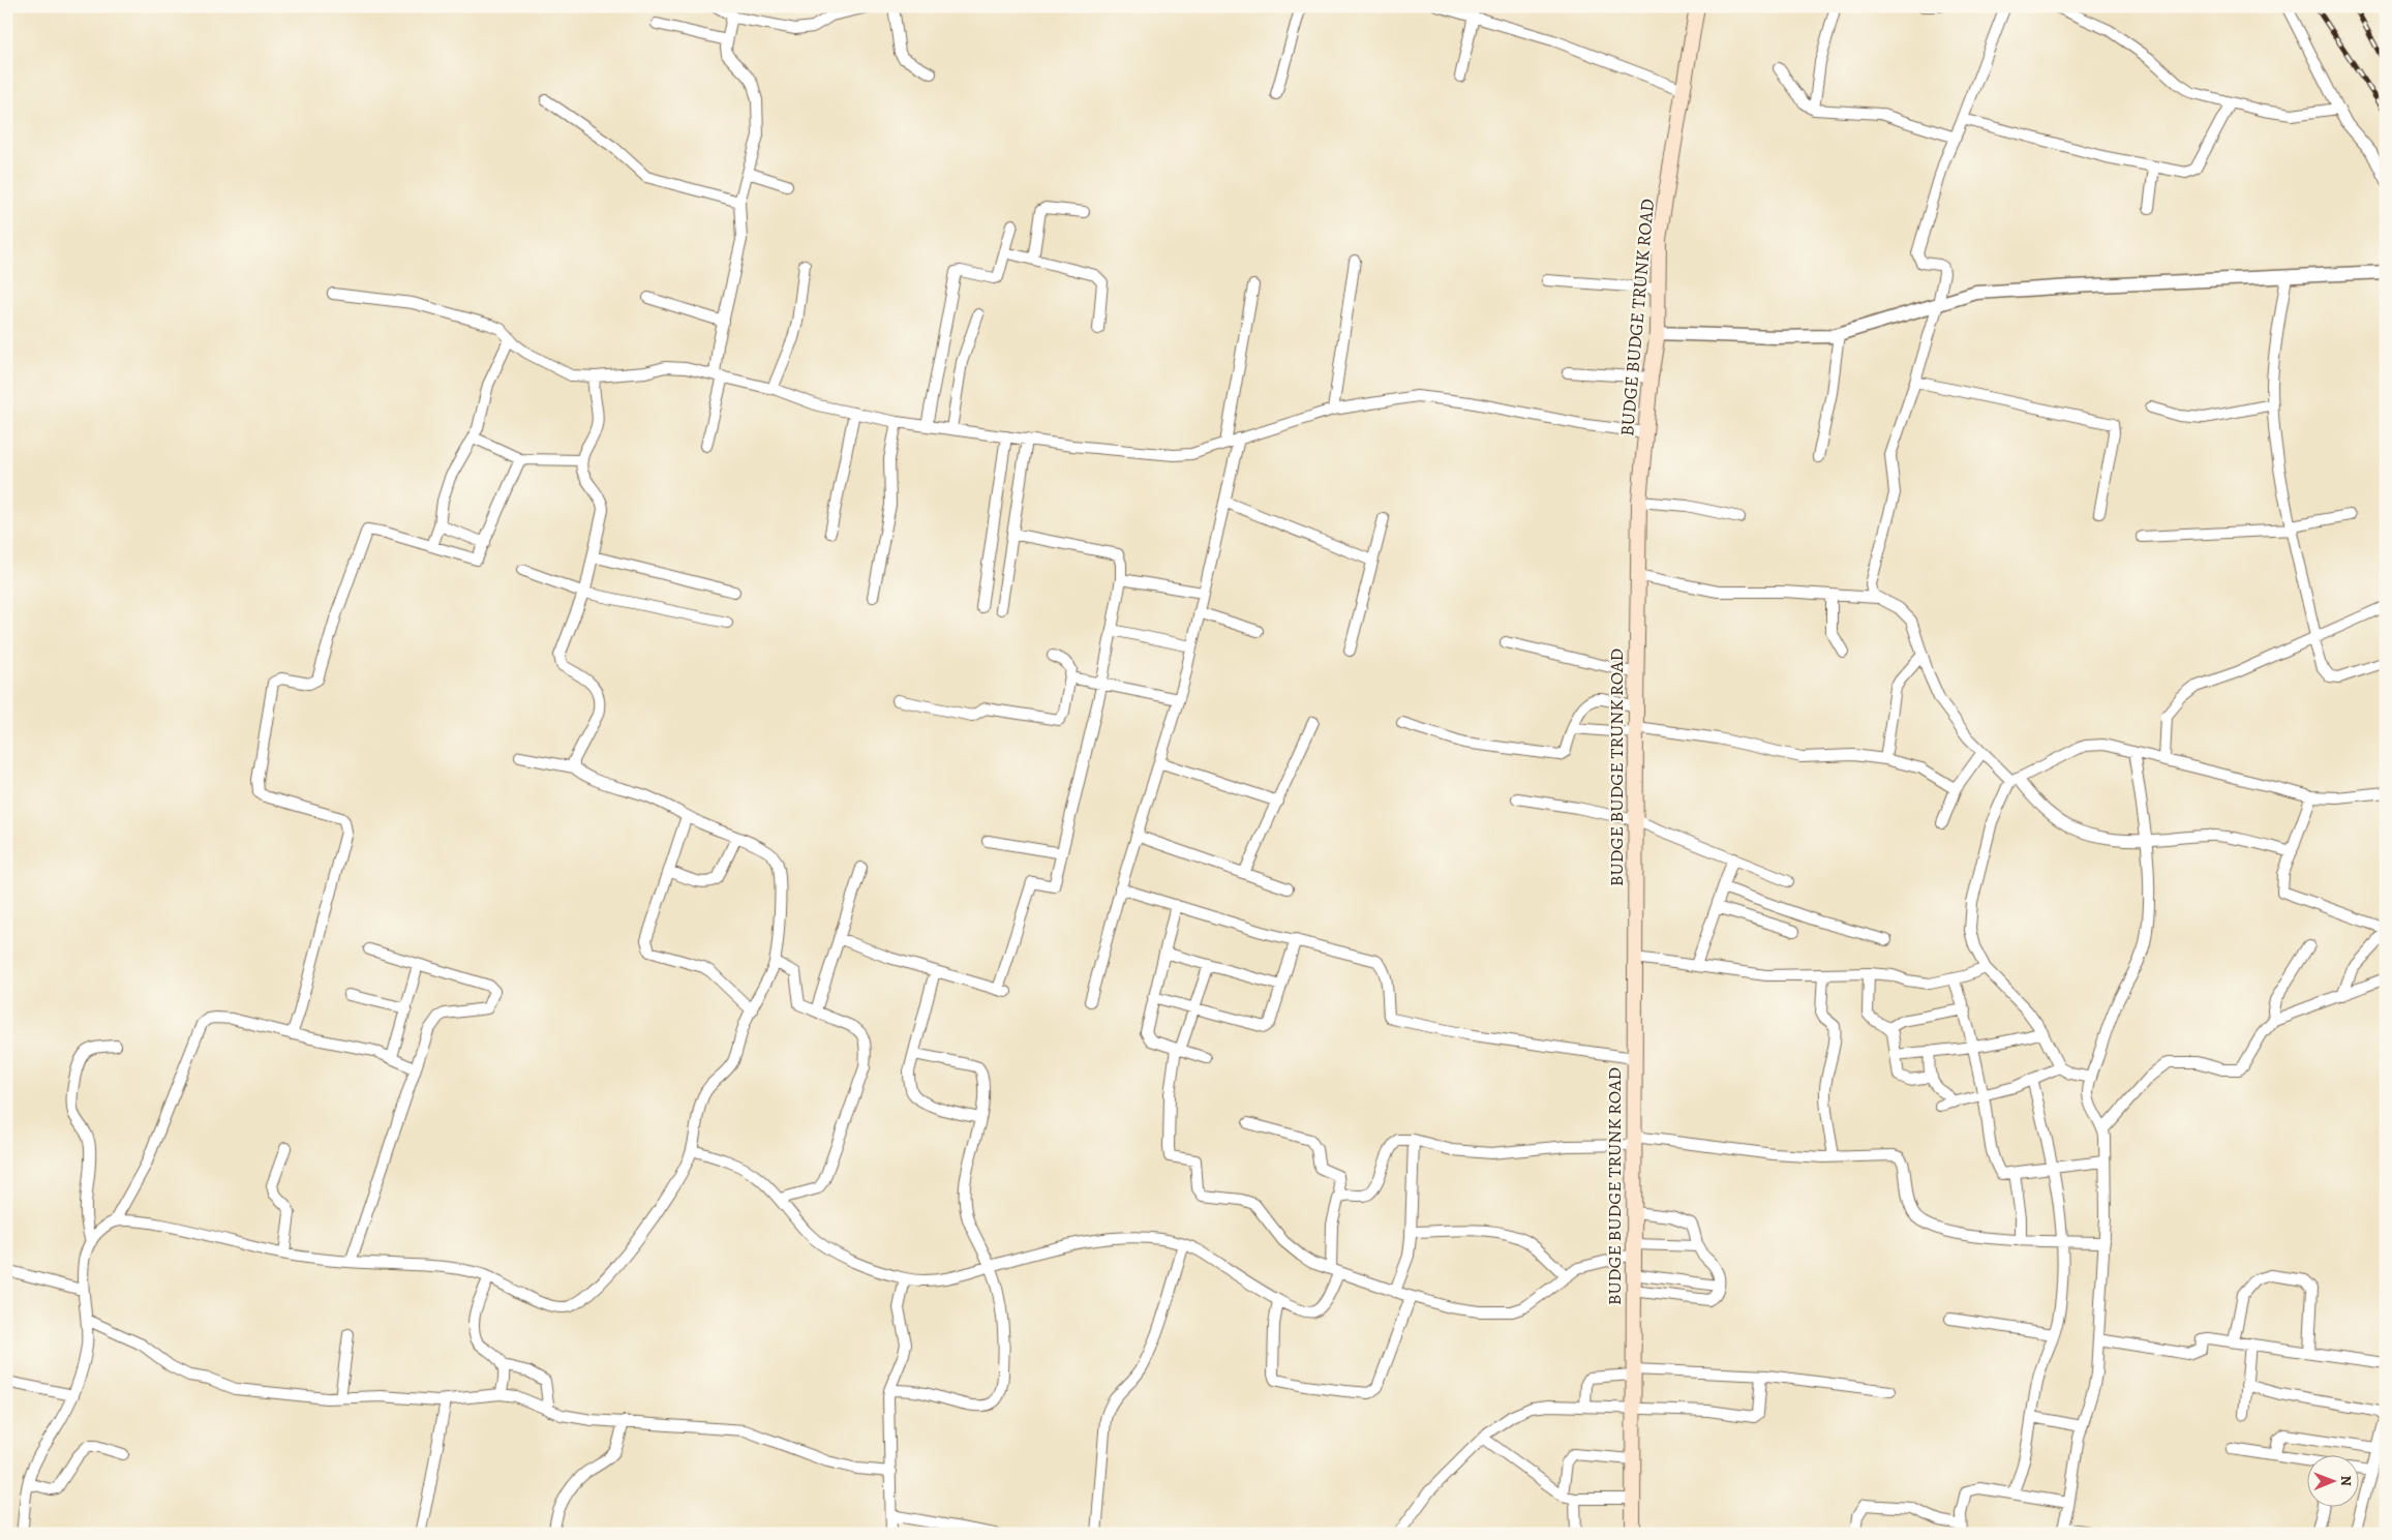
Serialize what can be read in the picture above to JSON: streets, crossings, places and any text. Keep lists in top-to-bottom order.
{
  "streets": {
    "main road": ["BUDGE BUDGE TRUNK ROAD"]
  },
  "north": "right"
}
